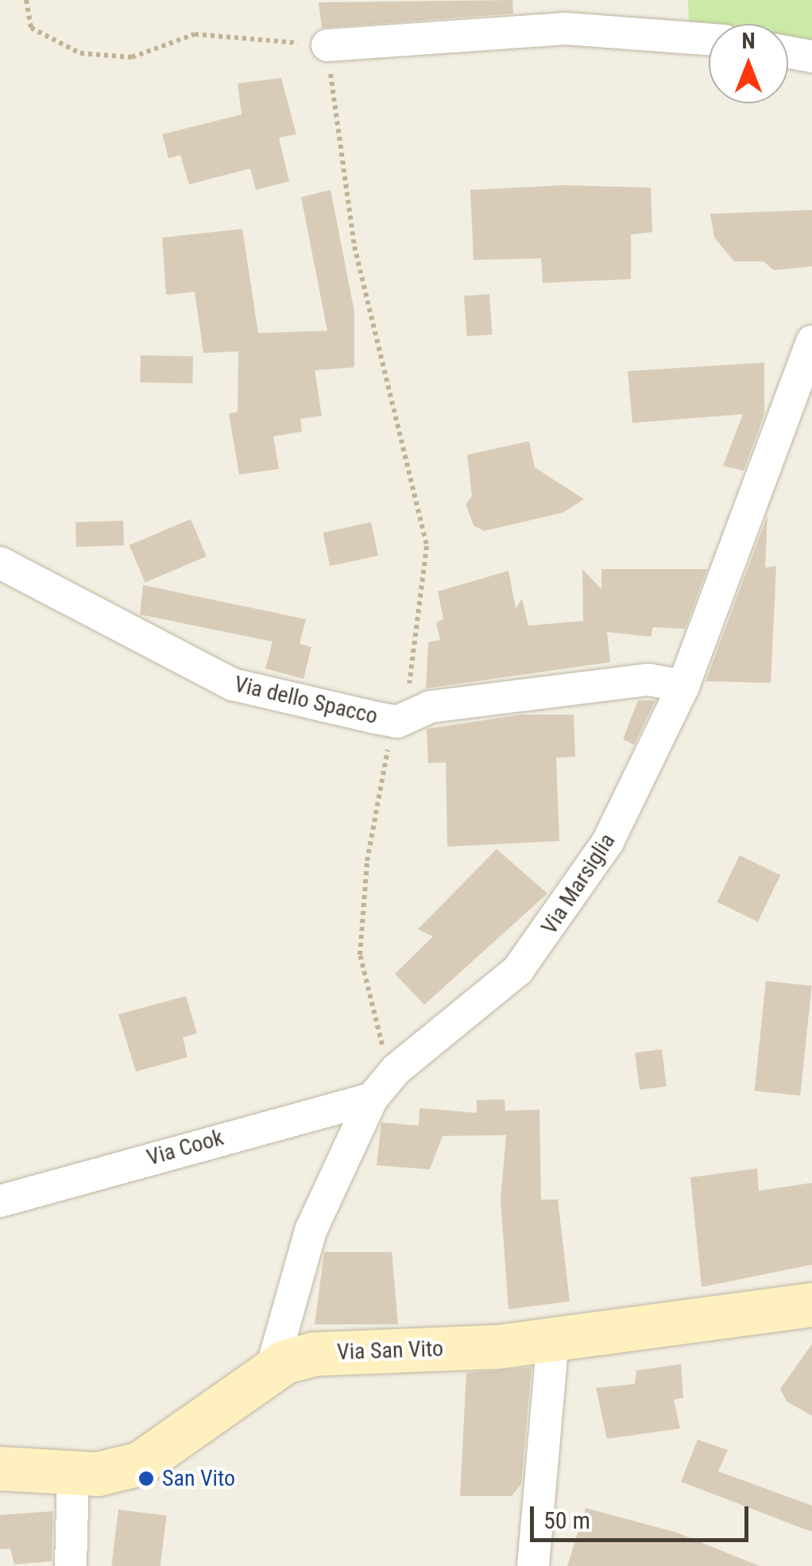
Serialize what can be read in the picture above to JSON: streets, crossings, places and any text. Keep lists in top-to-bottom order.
{
  "streets": {
    "street": [
      "Via dello Spacco",
      "Via Marsiglia",
      "Via Cook",
      "Via San Vito"
    ]
  },
  "crossings": [
    ["Via dello Spacco", "Via Marsiglia"],
    ["Via Marsiglia", "Via Cook"],
    ["Via Marsiglia", "Via San Vito"]
  ],
  "places": ["San Vito"],
  "scale_bar": "50 m",
  "north": "top"
}
